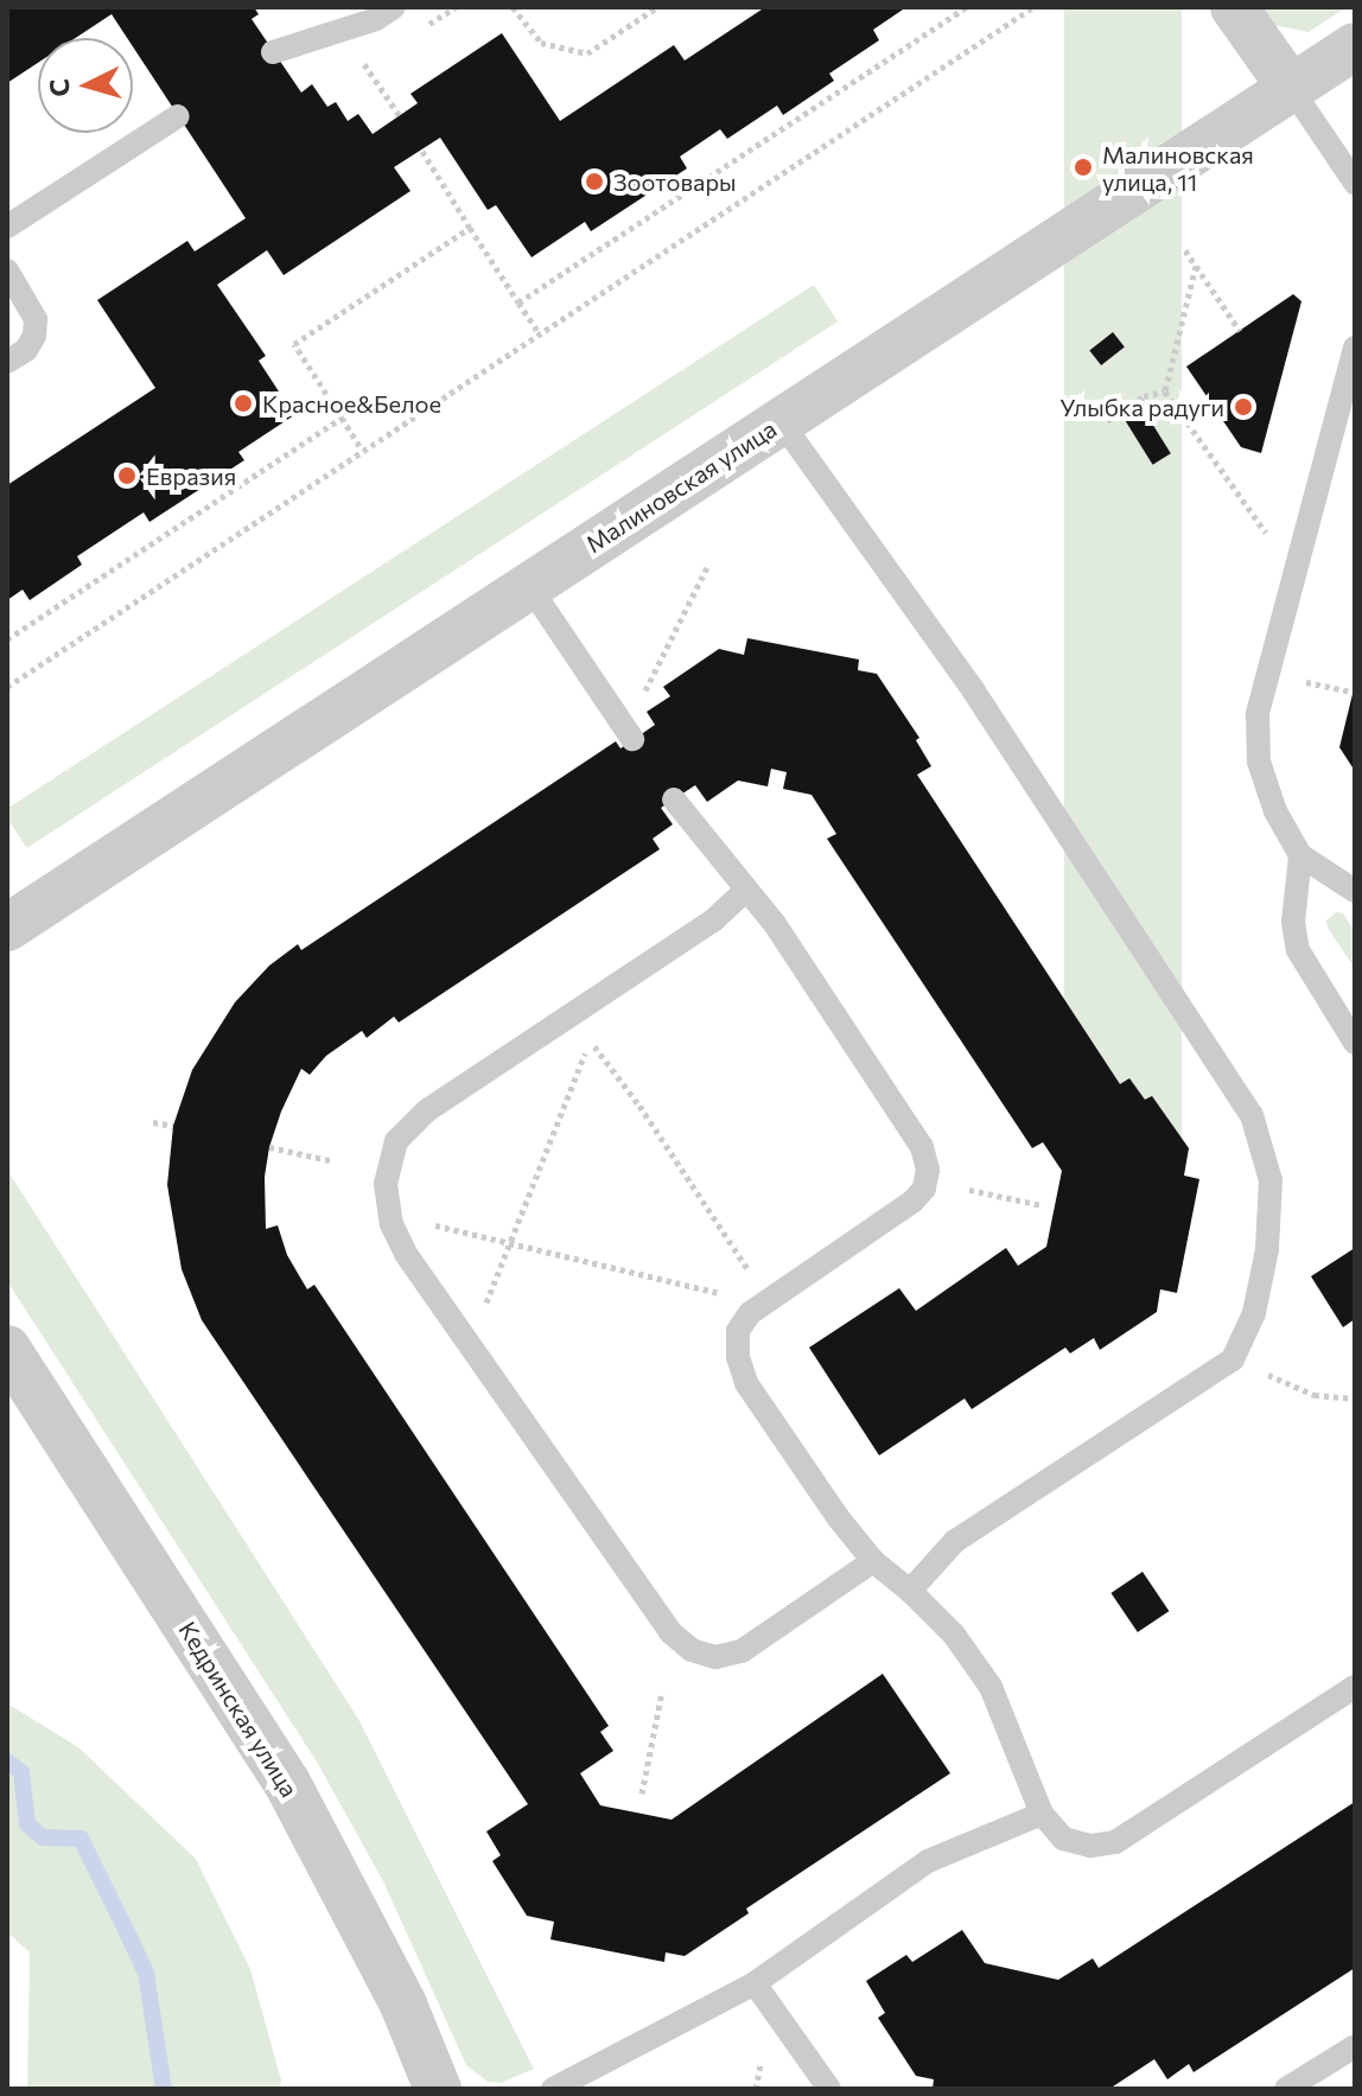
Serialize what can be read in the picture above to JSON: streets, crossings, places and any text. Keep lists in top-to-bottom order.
{
  "streets": {
    "street": ["Малиновская улица", "Кедринская улица"]
  },
  "places": [
    "Малиновская улица, 11",
    "Зоотовары",
    "Красное&Белое",
    "Улыбка радуги",
    "Евразия"
  ],
  "north": "left"
}
